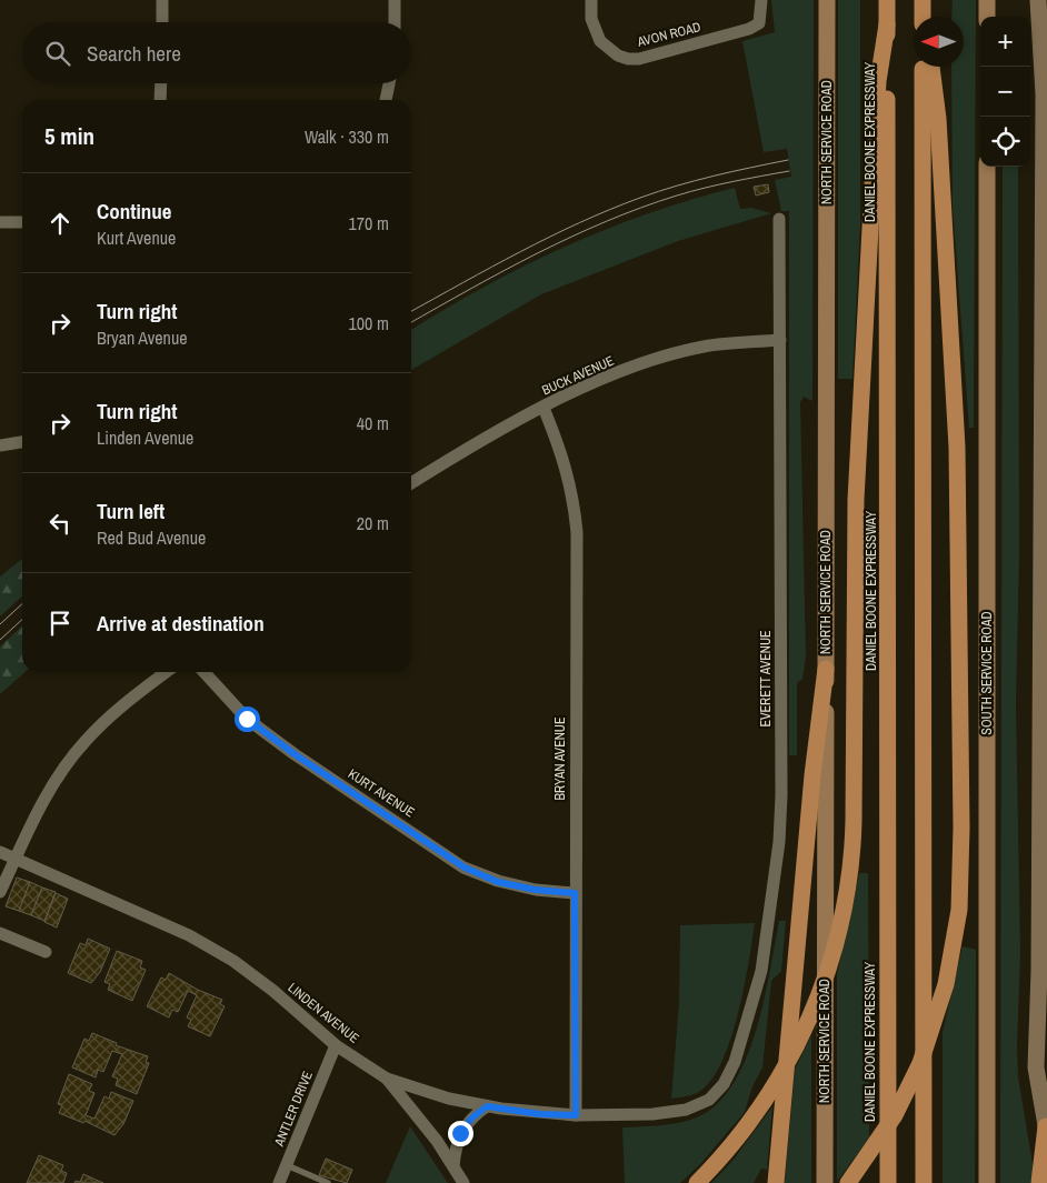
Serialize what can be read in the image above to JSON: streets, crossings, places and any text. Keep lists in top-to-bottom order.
{
  "streets": {
    "highway": ["DANIEL BOONE EXPRESSWAY"],
    "main road": ["NORTH SERVICE ROAD", "SOUTH SERVICE ROAD"],
    "street": [
      "AVON ROAD",
      "BUCK AVENUE",
      "EVERETT AVENUE",
      "BRYAN AVENUE",
      "KURT AVENUE",
      "LINDEN AVENUE",
      "ANTLER DRIVE"
    ]
  },
  "crossings": [
    ["BUCK AVENUE", "EVERETT AVENUE"],
    ["BUCK AVENUE", "BRYAN AVENUE"],
    ["EVERETT AVENUE", "LINDEN AVENUE"],
    ["BRYAN AVENUE", "KURT AVENUE"],
    ["BRYAN AVENUE", "LINDEN AVENUE"],
    ["LINDEN AVENUE", "ANTLER DRIVE"]
  ],
  "north": "left",
  "page": {
    "map_buttons": ["+", "−"],
    "search": "Search here",
    "heading": ["5 min", "Walk · 330 m"],
    "list": [
      ["Continue", "Kurt Avenue", "170 m"],
      ["Turn right", "Bryan Avenue", "100 m"],
      ["Turn right", "Linden Avenue", "40 m"],
      ["Turn left", "Red Bud Avenue", "20 m"],
      "Arrive at destination"
    ]
  }
}
